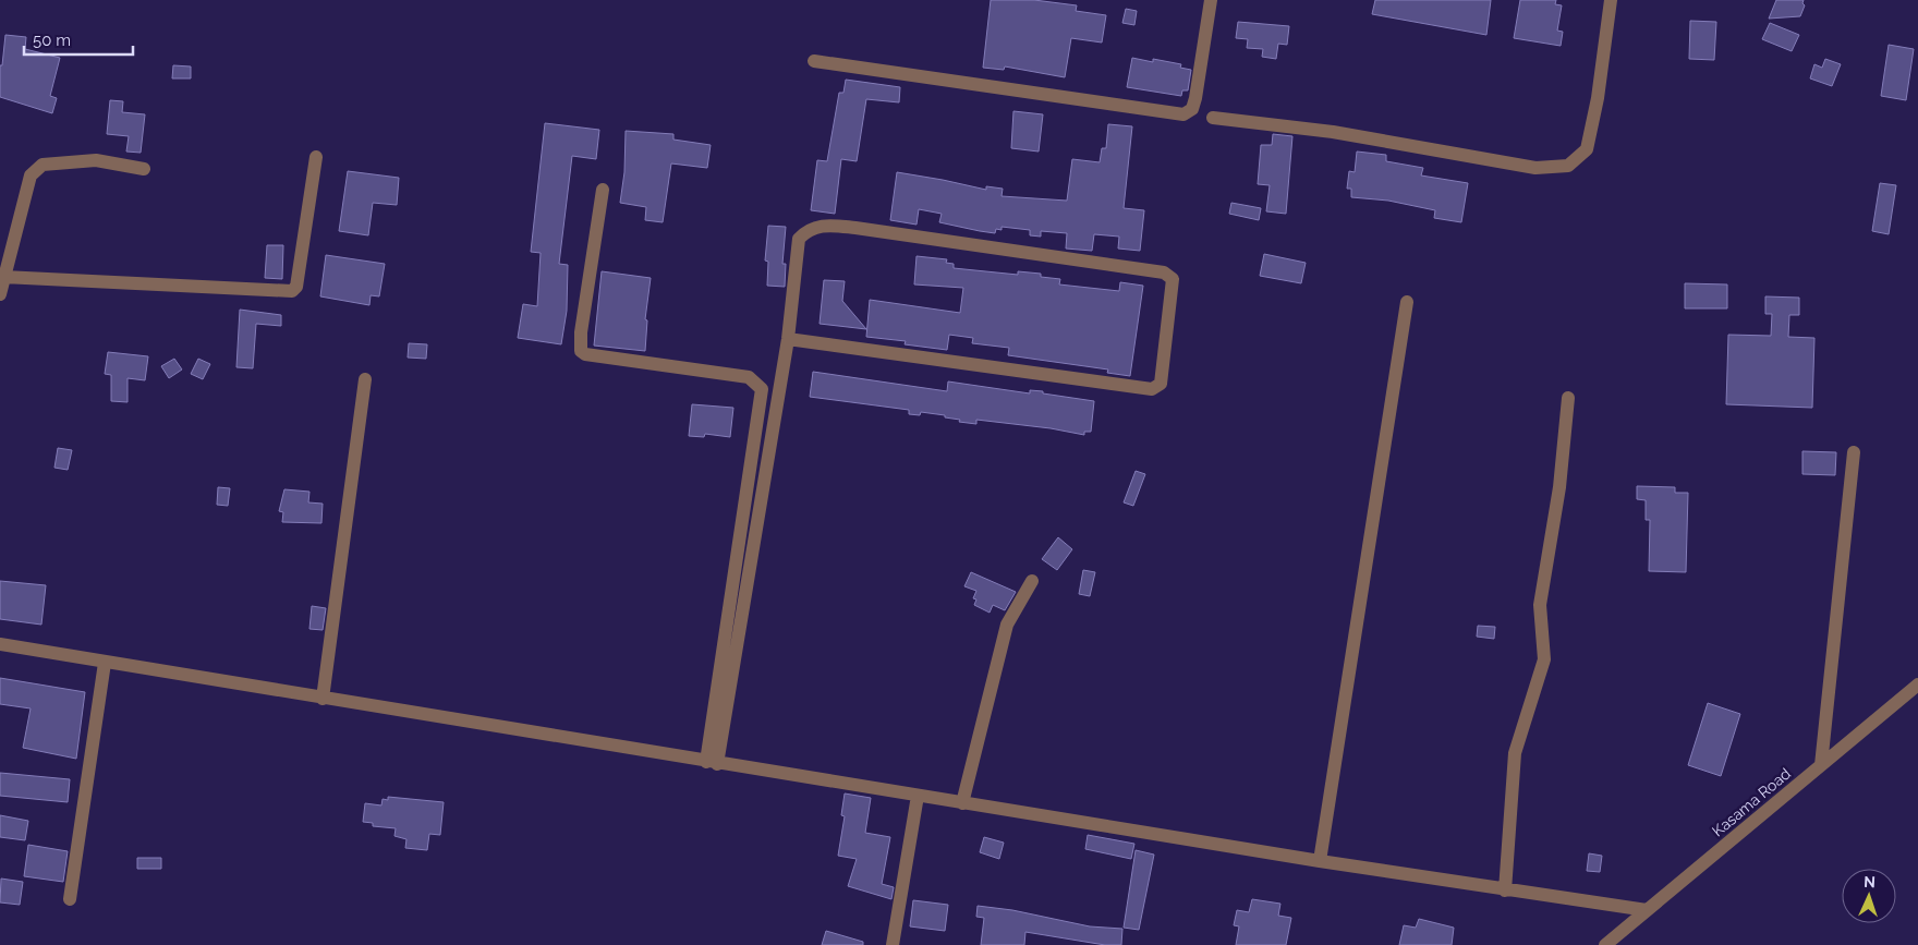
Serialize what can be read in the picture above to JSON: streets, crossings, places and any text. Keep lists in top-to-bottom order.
{
  "streets": {
    "street": ["Kasama Road"]
  },
  "scale_bar": "50 m",
  "north": "top"
}
